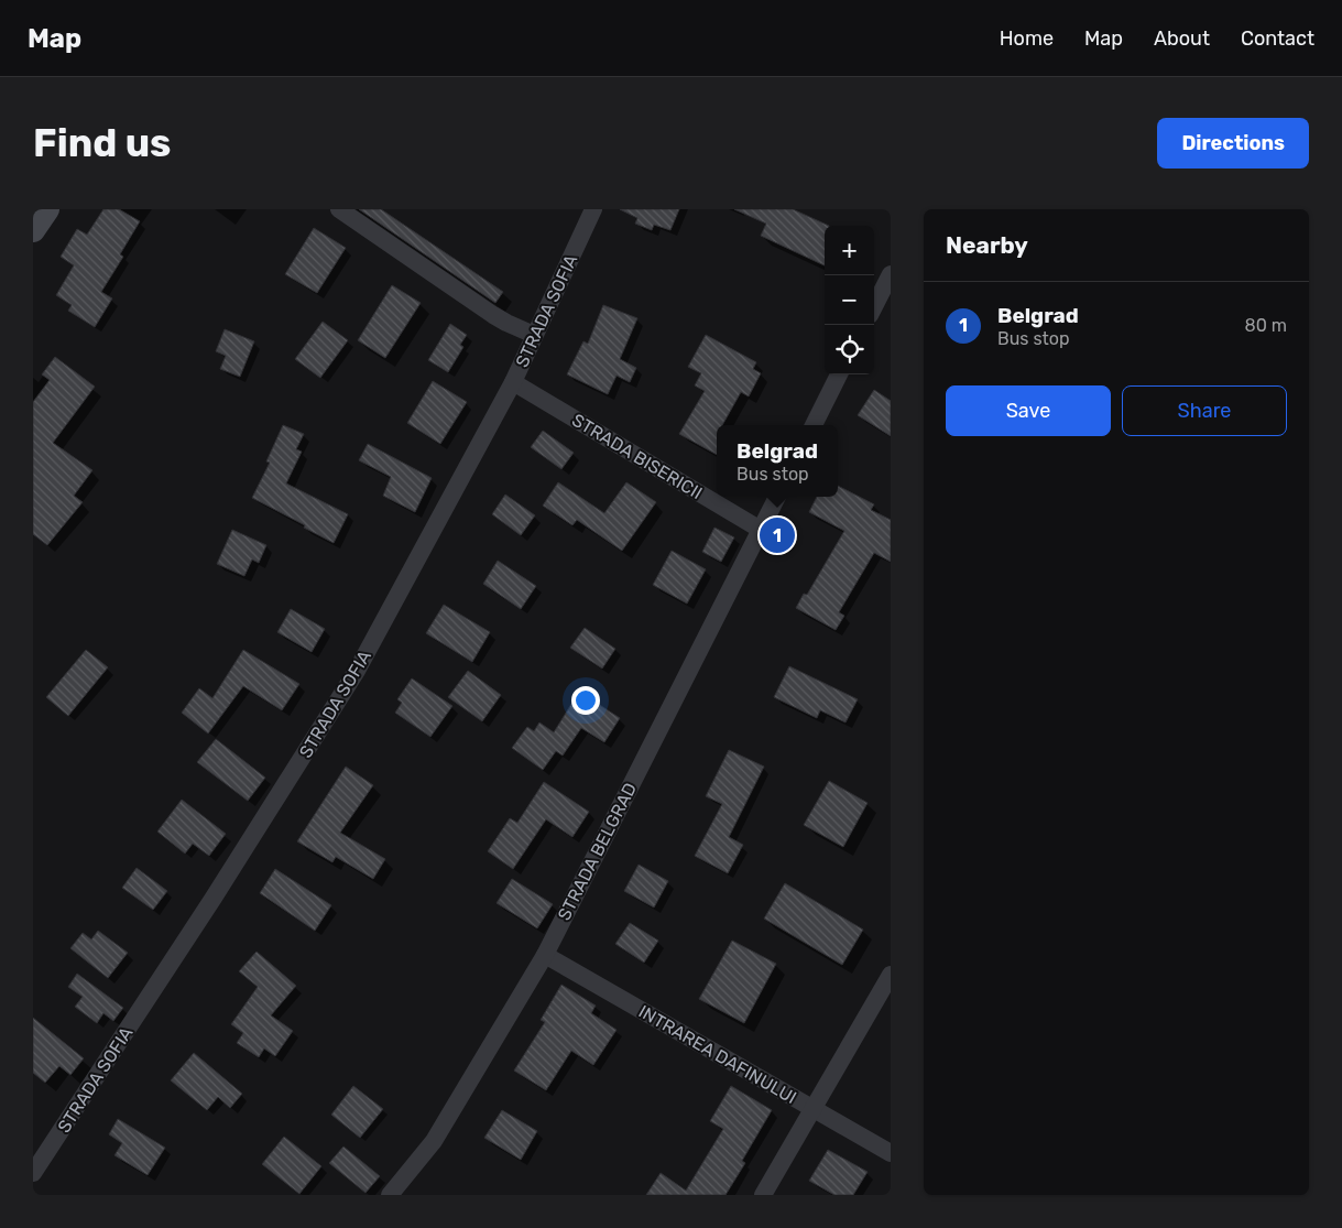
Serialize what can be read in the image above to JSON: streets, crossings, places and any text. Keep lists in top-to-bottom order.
{
  "streets": {
    "street": [
      "STRADA SOFIA",
      "STRADA BISERICII",
      "STRADA BELGRAD",
      "INTRAREA DAFINULUI"
    ]
  },
  "crossings": [
    ["STRADA SOFIA", "STRADA BISERICII"],
    ["STRADA BISERICII", "STRADA BELGRAD"],
    ["STRADA BELGRAD", "INTRAREA DAFINULUI"]
  ],
  "page": {
    "header": "Map",
    "nav": [
      "Home",
      "Map",
      "About",
      "Contact"
    ],
    "buttons": [
      "Directions",
      ["Save", "Share"]
    ],
    "title": "Find us",
    "heading": "Nearby",
    "map_buttons": ["+", "−"],
    "list": [
      {
        "mark": "1",
        "name": "Belgrad",
        "note": "Bus stop",
        "value": "80 m"
      }
    ],
    "popup": ["Belgrad", "Bus stop"],
    "pins": "1"
  }
}
